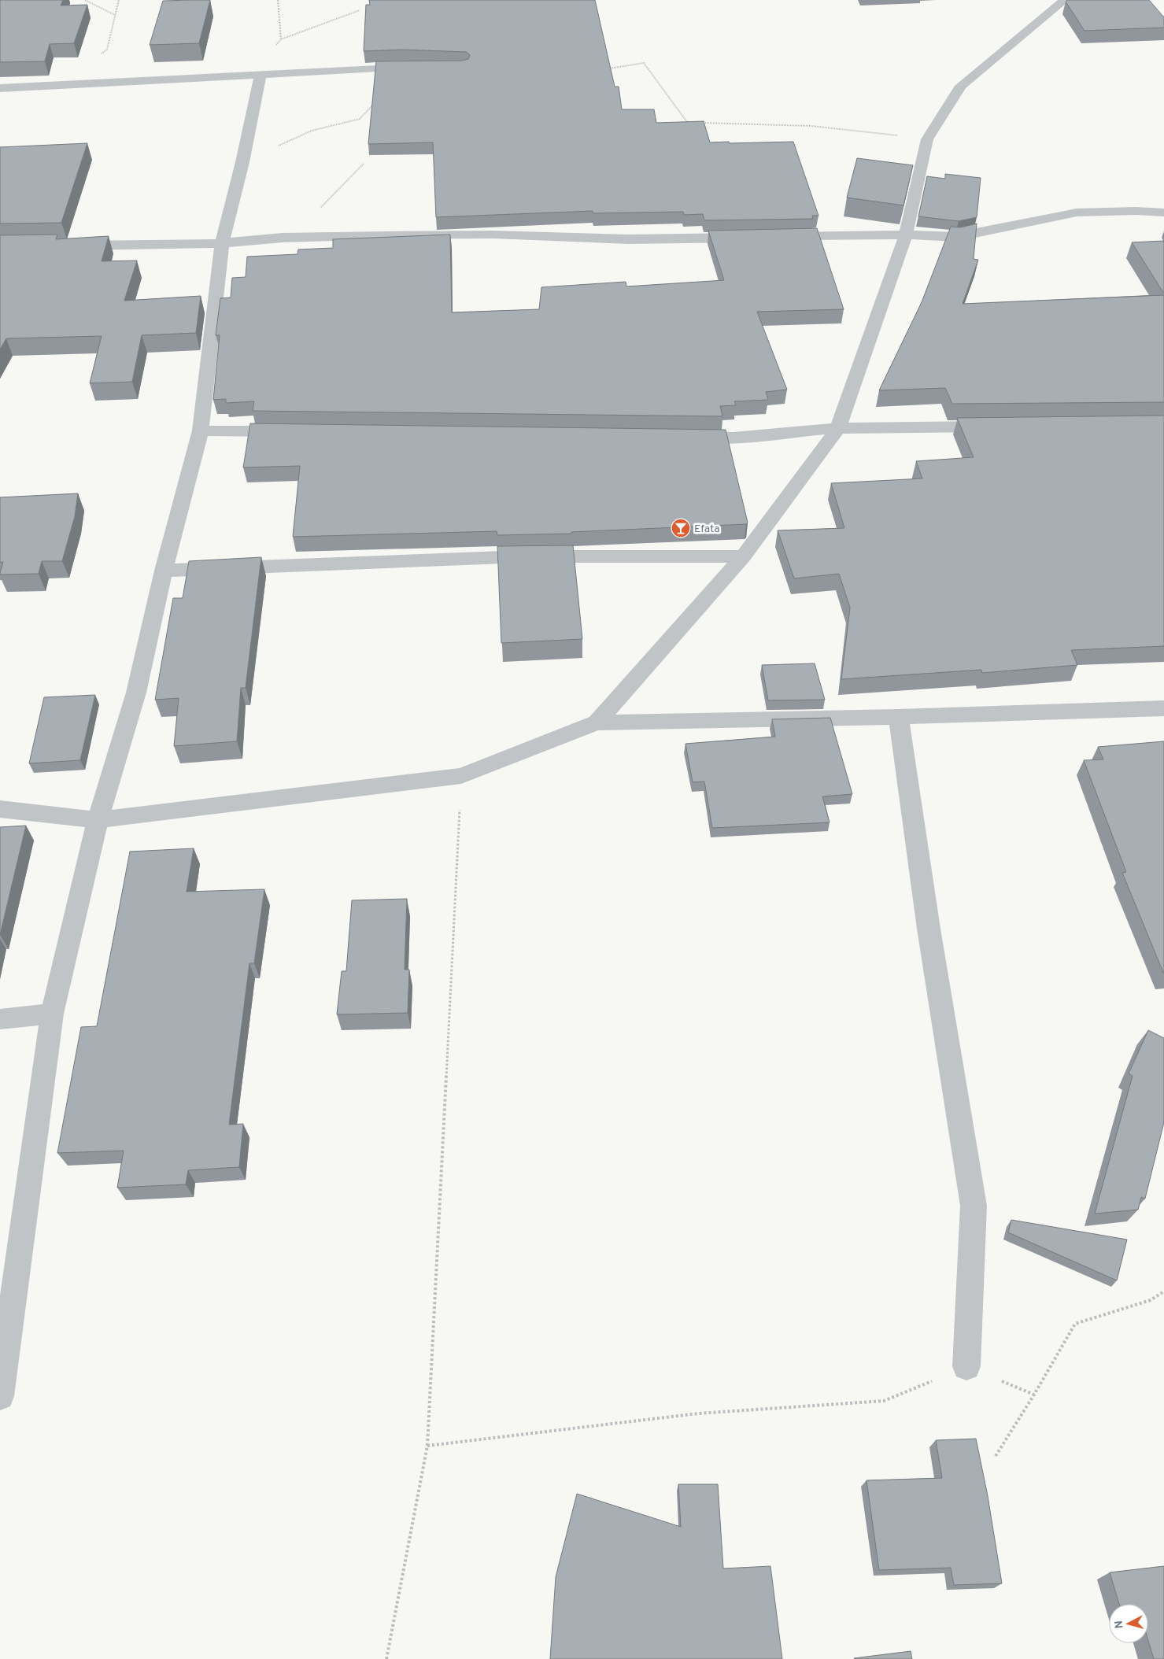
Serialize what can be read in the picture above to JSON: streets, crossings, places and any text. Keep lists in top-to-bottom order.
{
  "places": {
    "bar": ["Efata"]
  },
  "north": "left"
}
